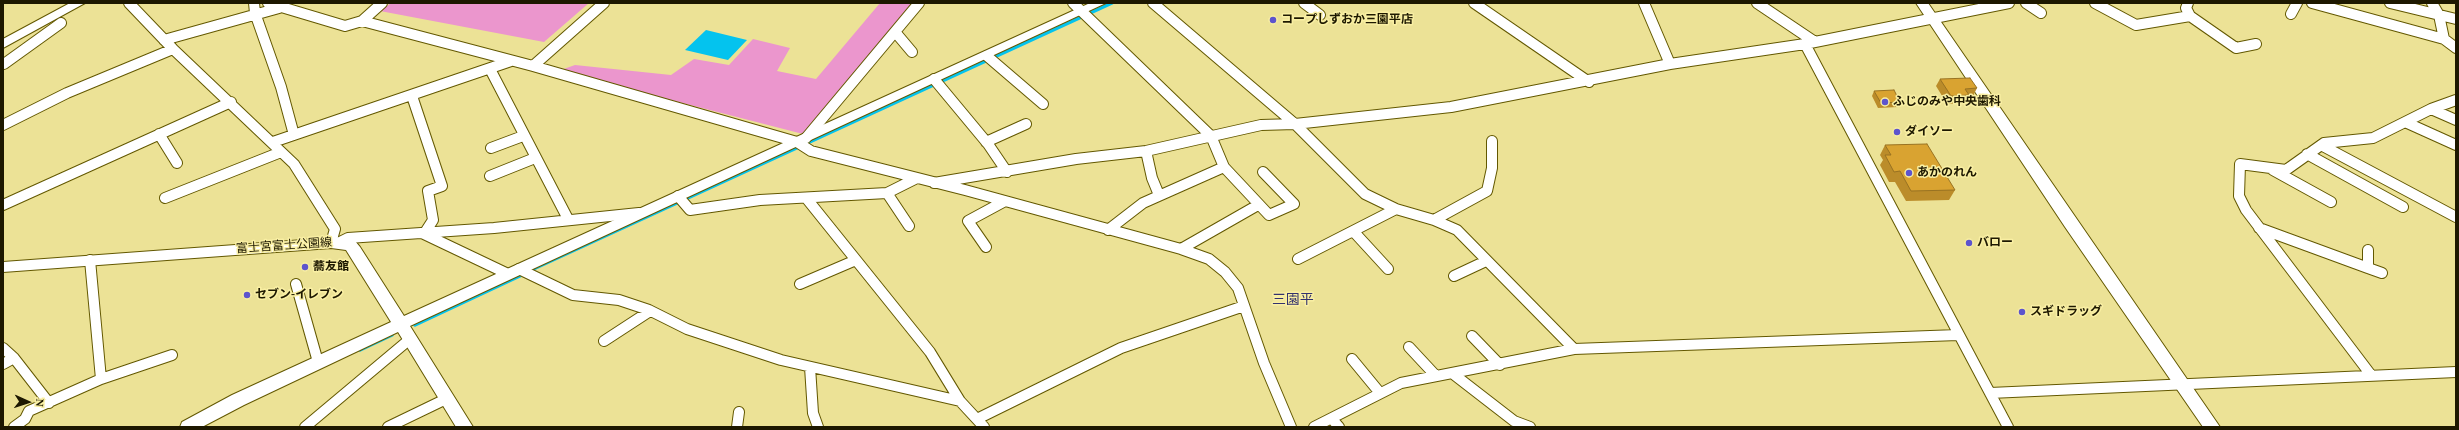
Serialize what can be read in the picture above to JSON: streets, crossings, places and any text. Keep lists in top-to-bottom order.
{
  "streets": {
    "street": ["富士宮富士公園線"]
  },
  "districts": ["三園平"],
  "places": [
    "コープしずおか三園平店",
    "ふじのみや中央歯科",
    "ダイソー",
    "あかのれん",
    "バロー",
    "蕎友館",
    "セブン-イレブン",
    "スギドラッグ"
  ],
  "north": "right"
}
